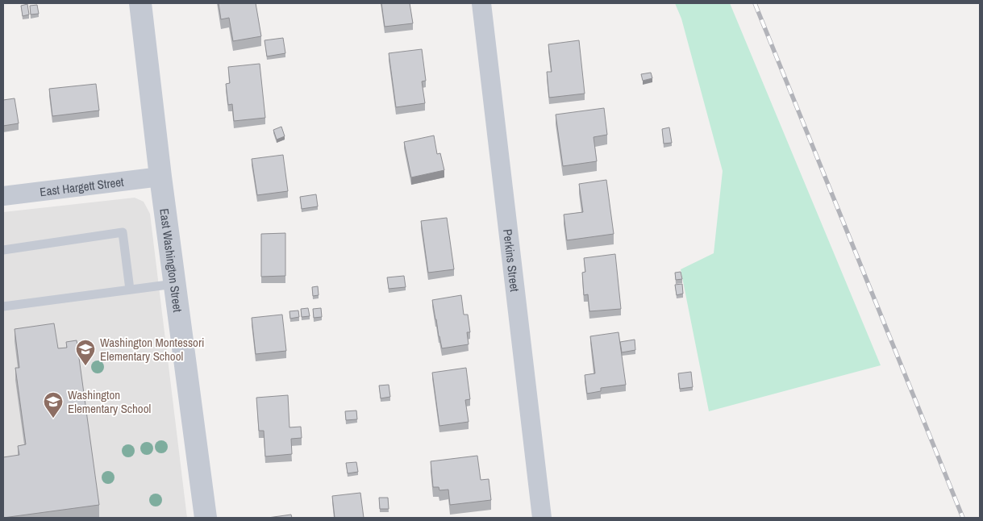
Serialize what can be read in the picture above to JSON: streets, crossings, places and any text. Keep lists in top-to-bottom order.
{
  "streets": {
    "street": ["East Hargett Street", "East Washington Street", "Perkins Street"]
  },
  "crossings": [
    ["East Hargett Street", "East Washington Street"]
  ],
  "places": {
    "school or university": ["Washington Montessori Elementary School", "Washington Elementary School"]
  }
}
